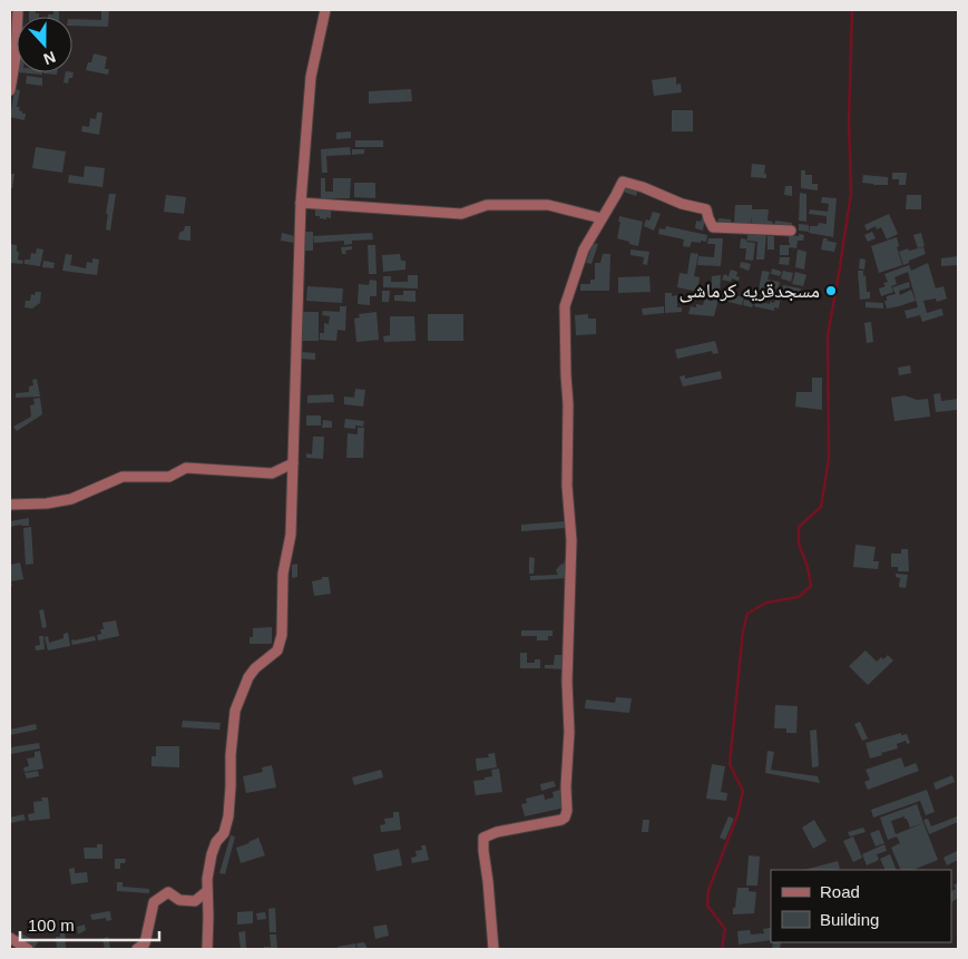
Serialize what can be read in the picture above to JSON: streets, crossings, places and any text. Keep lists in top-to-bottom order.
{
  "places": ["مسجدقریه کرماشی"],
  "legend": ["Road", "Building"],
  "scale_bar": "100 m",
  "north": "bottom"
}
